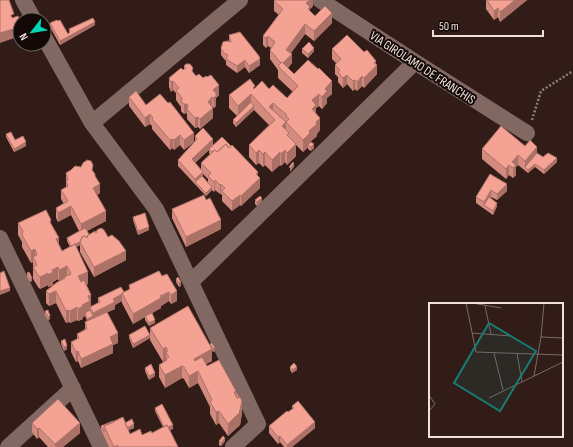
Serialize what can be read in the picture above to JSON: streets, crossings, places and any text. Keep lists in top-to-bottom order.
{
  "streets": {
    "street": ["VIA GIROLAMO DE FRANCHIS"]
  },
  "scale_bar": "50 m",
  "north": "bottom left"
}
